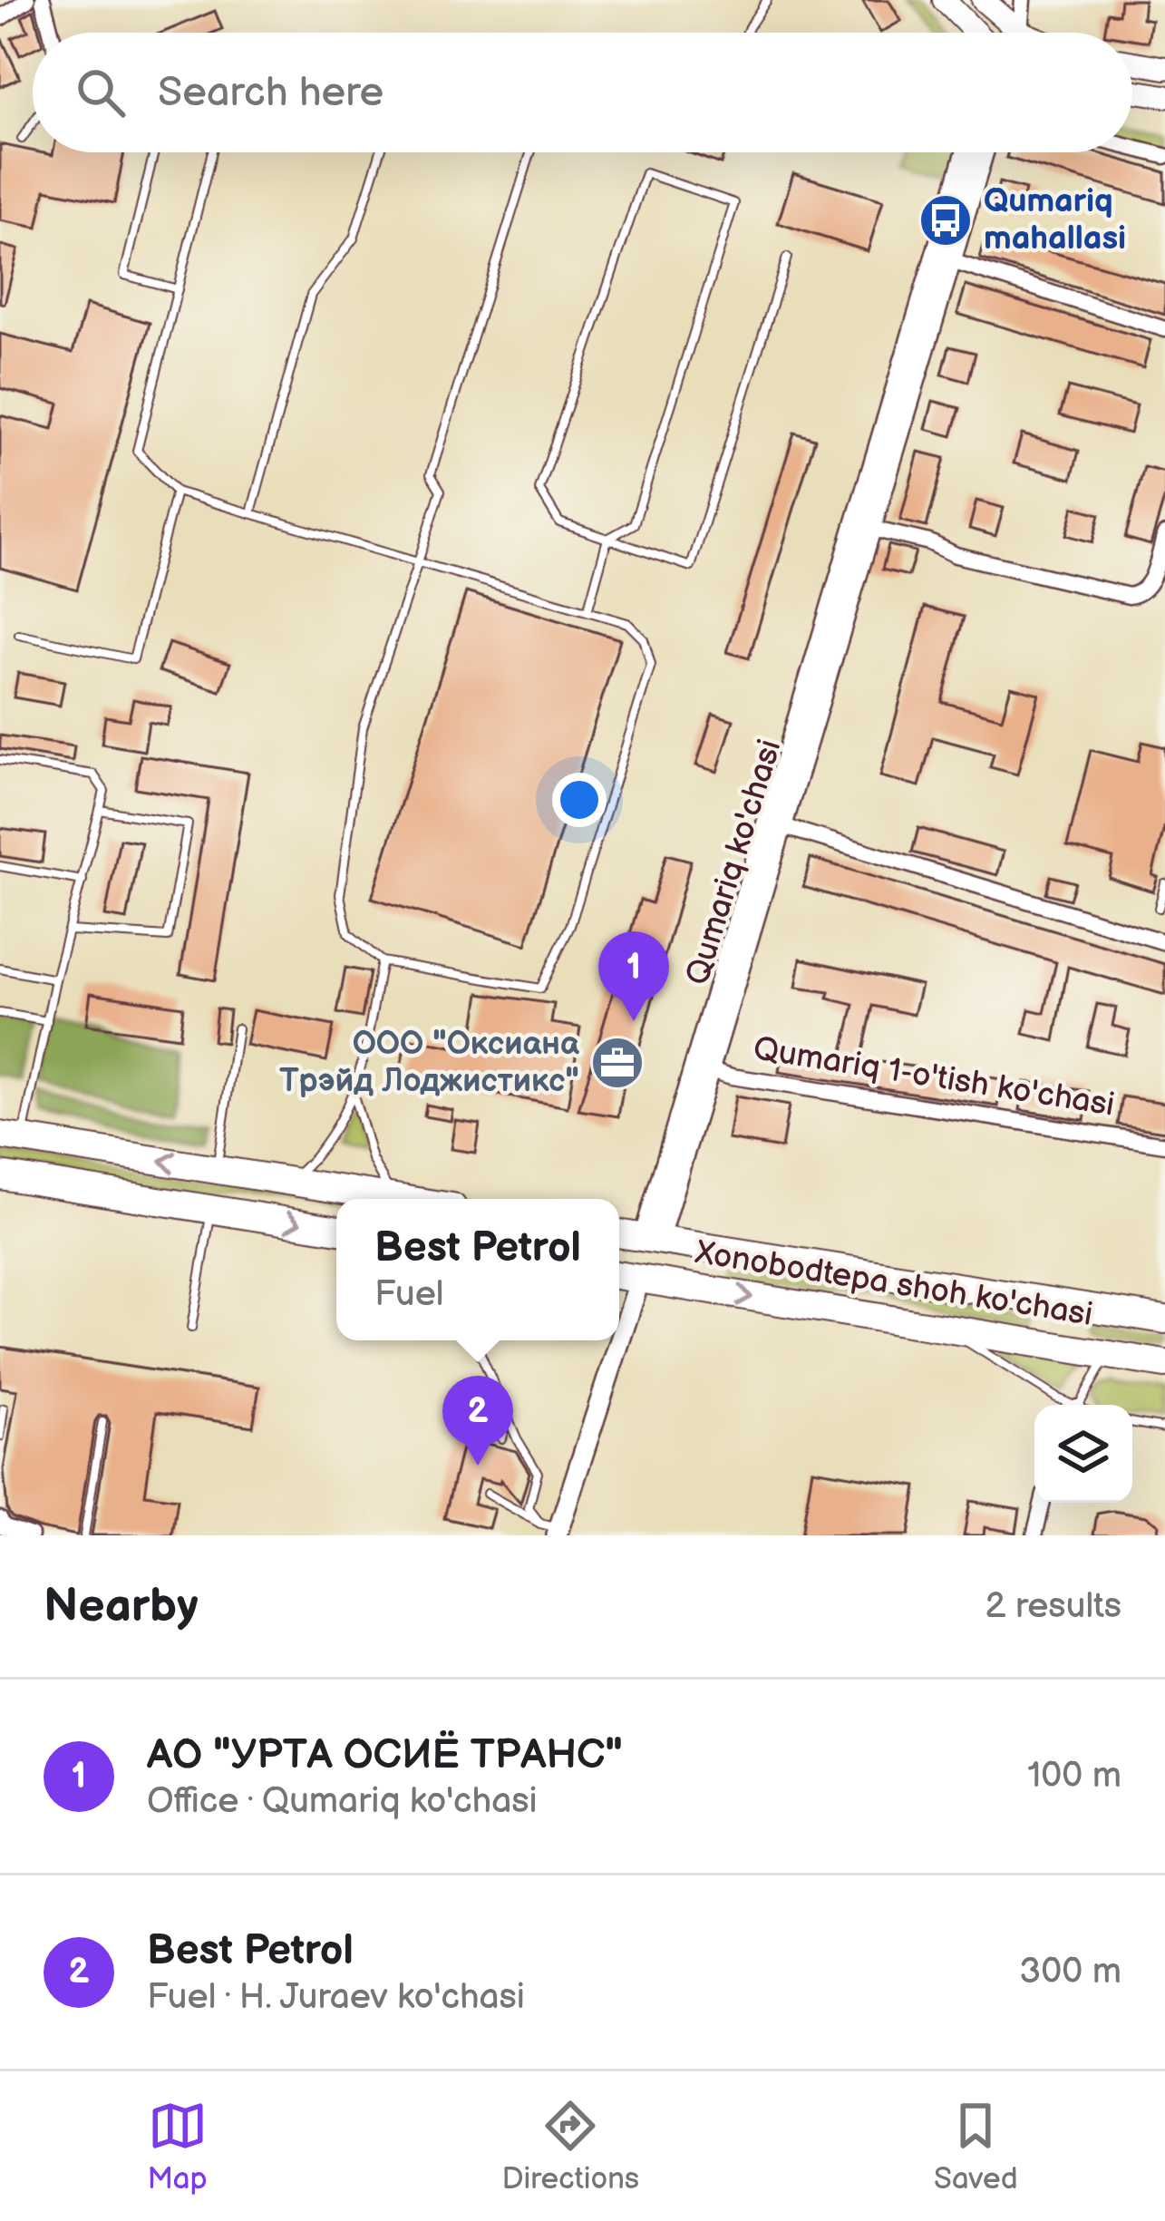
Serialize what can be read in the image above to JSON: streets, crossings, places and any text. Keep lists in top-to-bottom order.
{
  "streets": {
    "highway": ["Qumariq ko'chasi", "Xonobodtepa shoh ko'chasi"],
    "street": ["Qumariq 1-o'tish ko'chasi"]
  },
  "crossings": [
    ["Qumariq ko'chasi", "Qumariq 1-o'tish ko'chasi"],
    ["Qumariq ko'chasi", "Xonobodtepa shoh ko'chasi"]
  ],
  "places": {
    "bus stop": ["Qumariq mahallasi"],
    "office": ["ООО \"Оксиана Трэйд Лоджистикс\""]
  },
  "page": {
    "search": "Search here",
    "pins": ["1", "2"],
    "popup": ["Best Petrol", "Fuel"],
    "heading": ["Nearby", "2 results"],
    "list": [
      {
        "mark": "1",
        "name": "АО \"УРТА ОСИЁ ТРАНС\"",
        "note": "Office · Qumariq ko'chasi",
        "value": "100 m"
      },
      {
        "mark": "2",
        "name": "Best Petrol",
        "note": "Fuel · H. Juraev ko'chasi",
        "value": "300 m"
      }
    ],
    "nav": ["Map", "Directions", "Saved"]
  }
}
